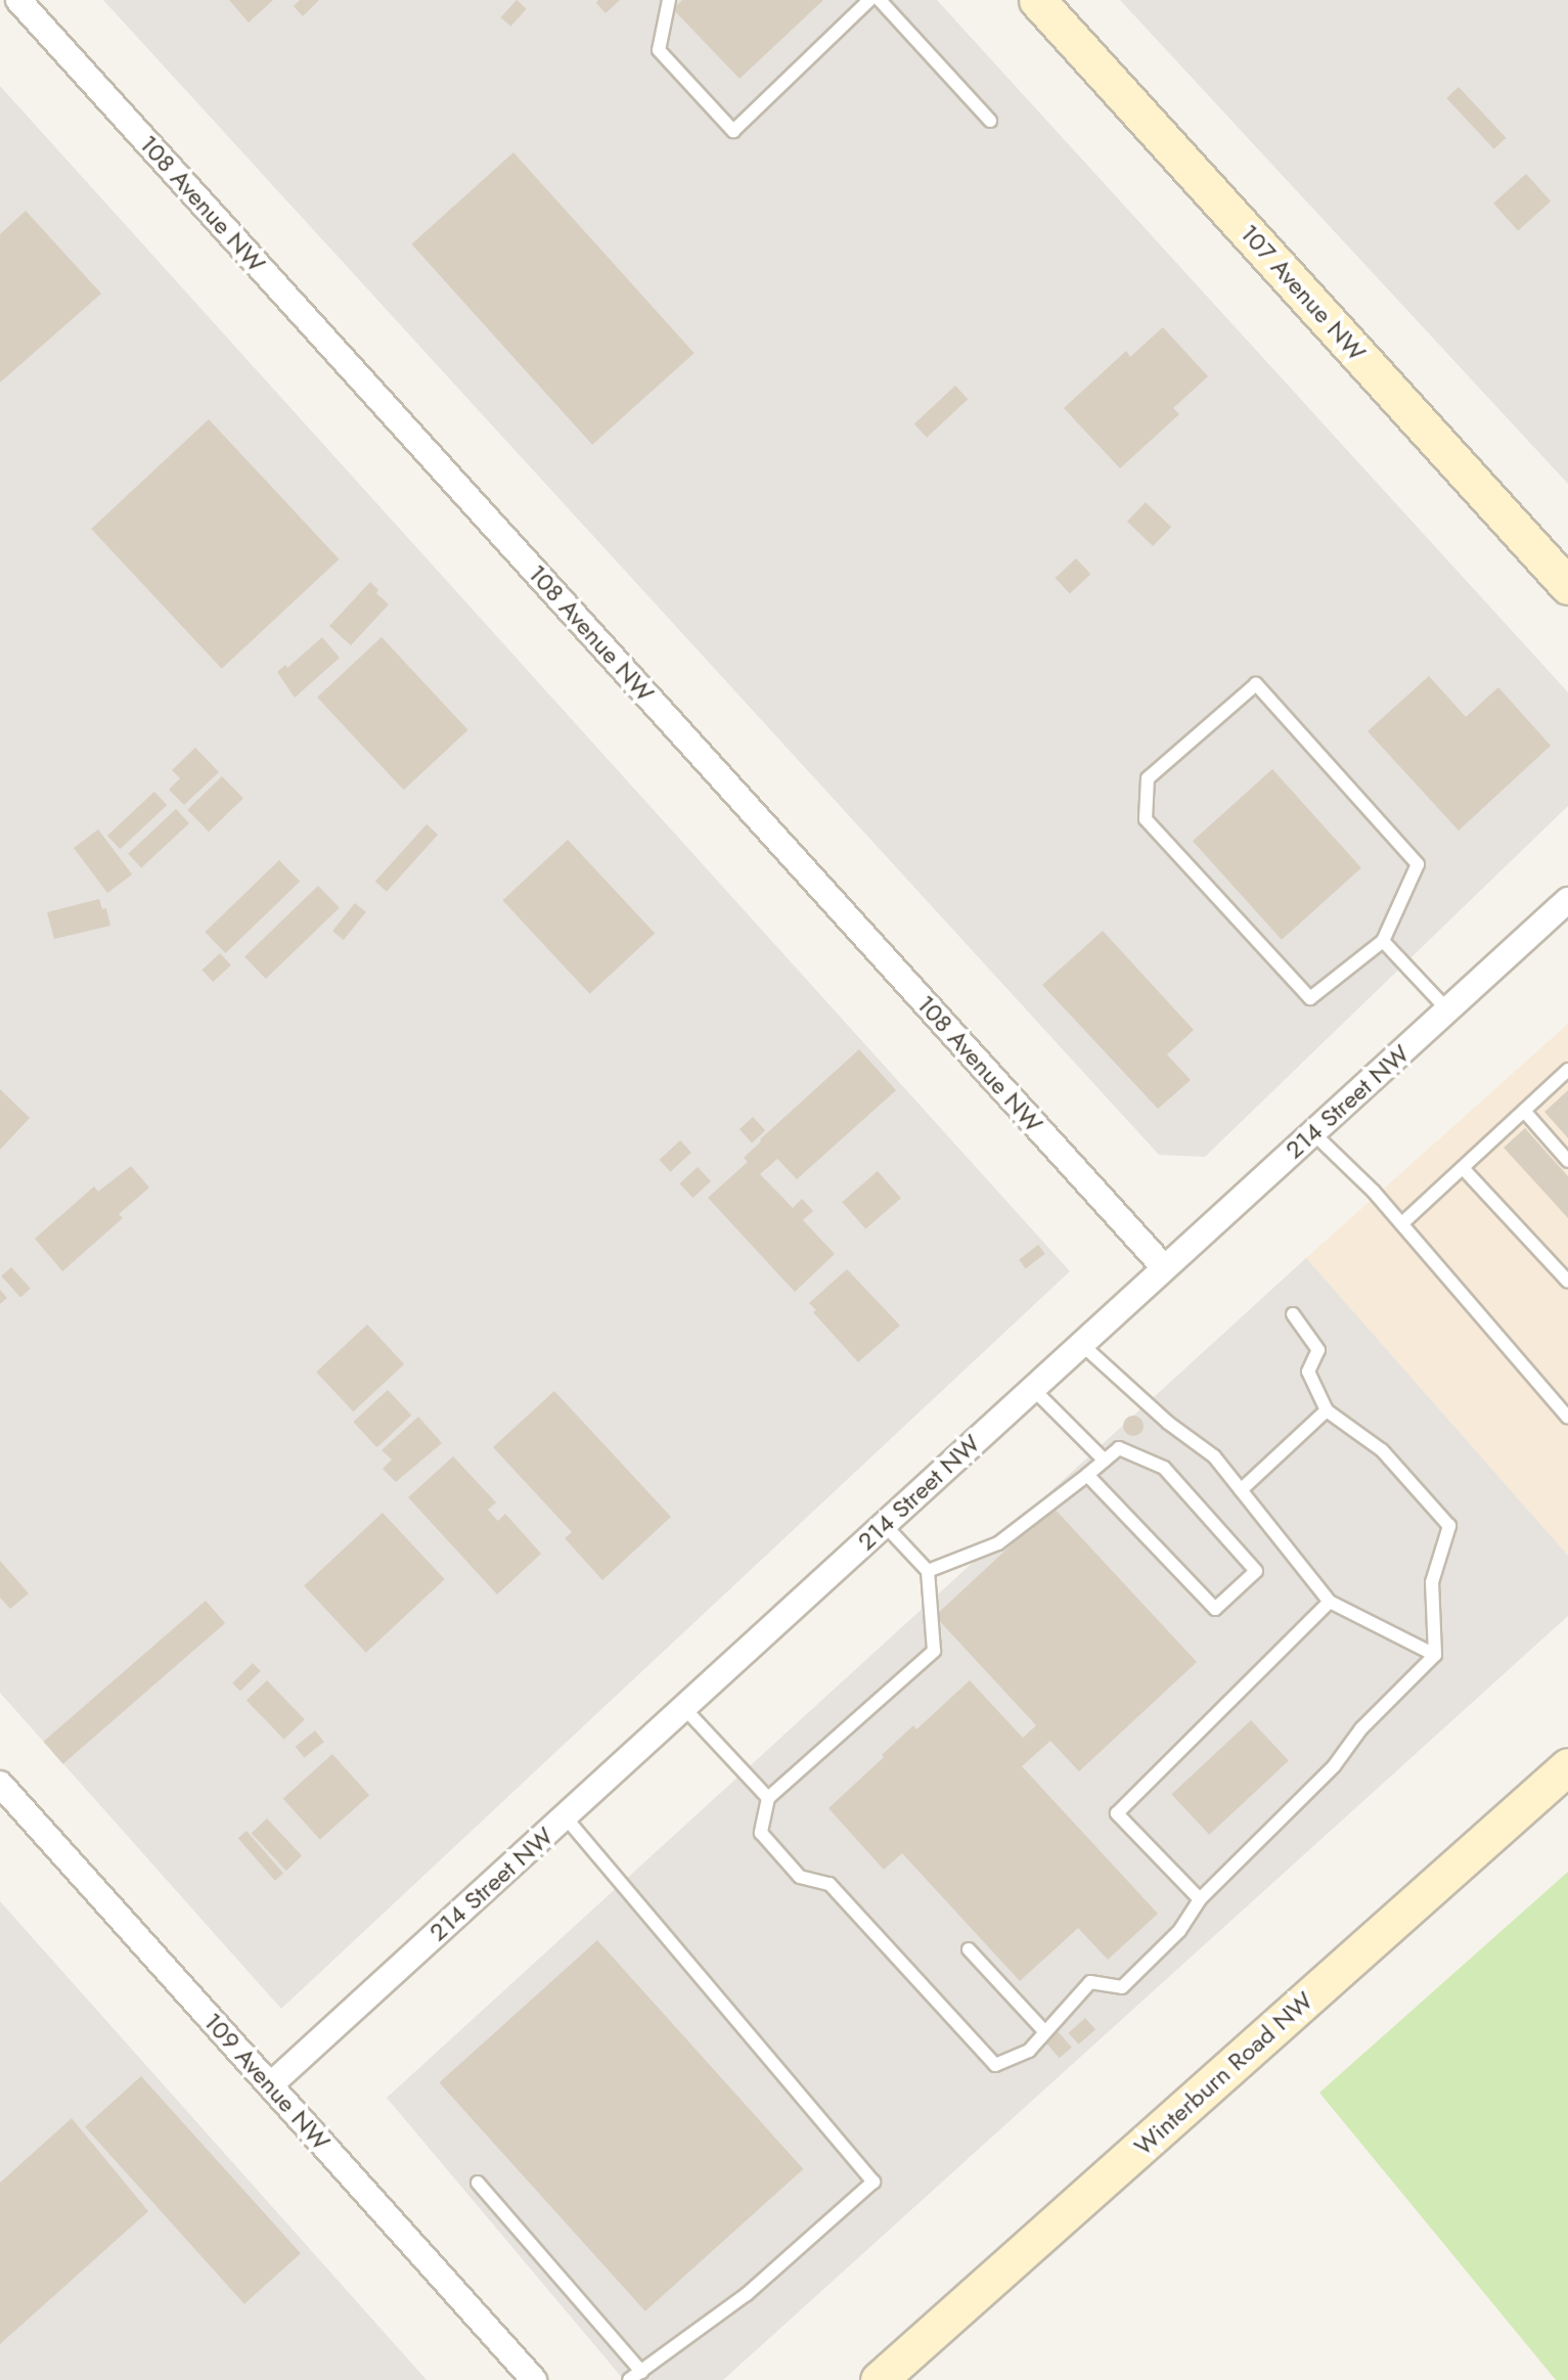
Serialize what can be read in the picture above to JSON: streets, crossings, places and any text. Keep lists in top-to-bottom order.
{
  "streets": {
    "main road": ["107 Avenue NW", "Winterburn Road NW"],
    "street": ["108 Avenue NW", "214 Street NW", "109 Avenue NW"]
  },
  "crossings": [
    ["108 Avenue NW", "214 Street NW"],
    ["214 Street NW", "109 Avenue NW"]
  ]
}
